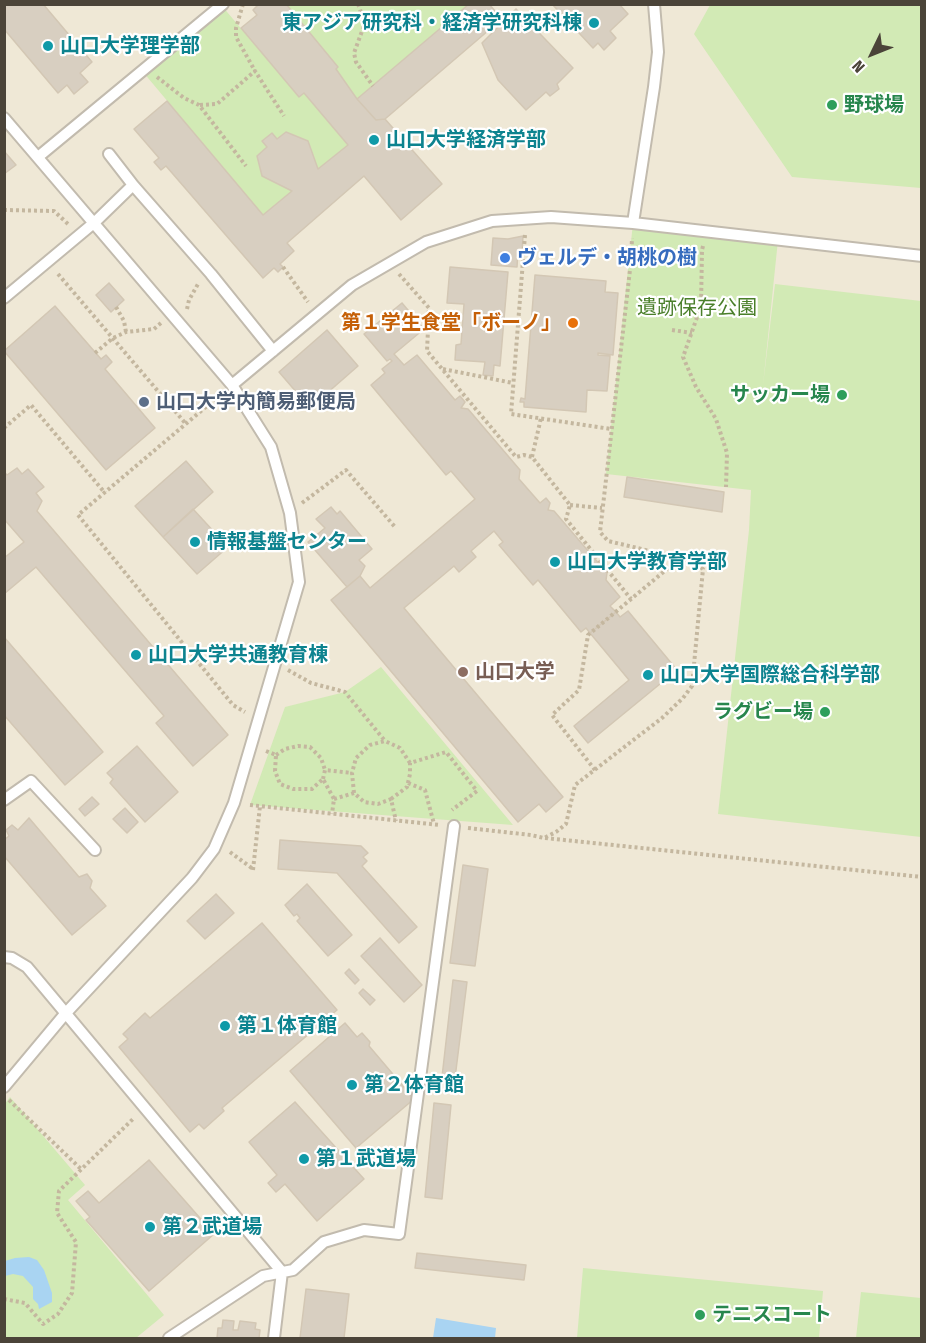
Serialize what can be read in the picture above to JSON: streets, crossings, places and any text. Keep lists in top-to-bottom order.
{
  "parks": ["遺跡保存公園"],
  "places": [
    "東アジア研究科・経済学研究科棟",
    "山口大学理学部",
    "野球場",
    "山口大学経済学部",
    "ヴェルデ・胡桃の樹",
    "第１学生食堂「ボーノ」",
    "サッカー場",
    "山口大学内簡易郵便局",
    "情報基盤センター",
    "山口大学教育学部",
    "山口大学共通教育棟",
    "山口大学",
    "山口大学国際総合科学部",
    "ラグビー場",
    "第１体育館",
    "第２体育館",
    "第１武道場",
    "第２武道場",
    "テニスコート"
  ],
  "north": "bottom left"
}
